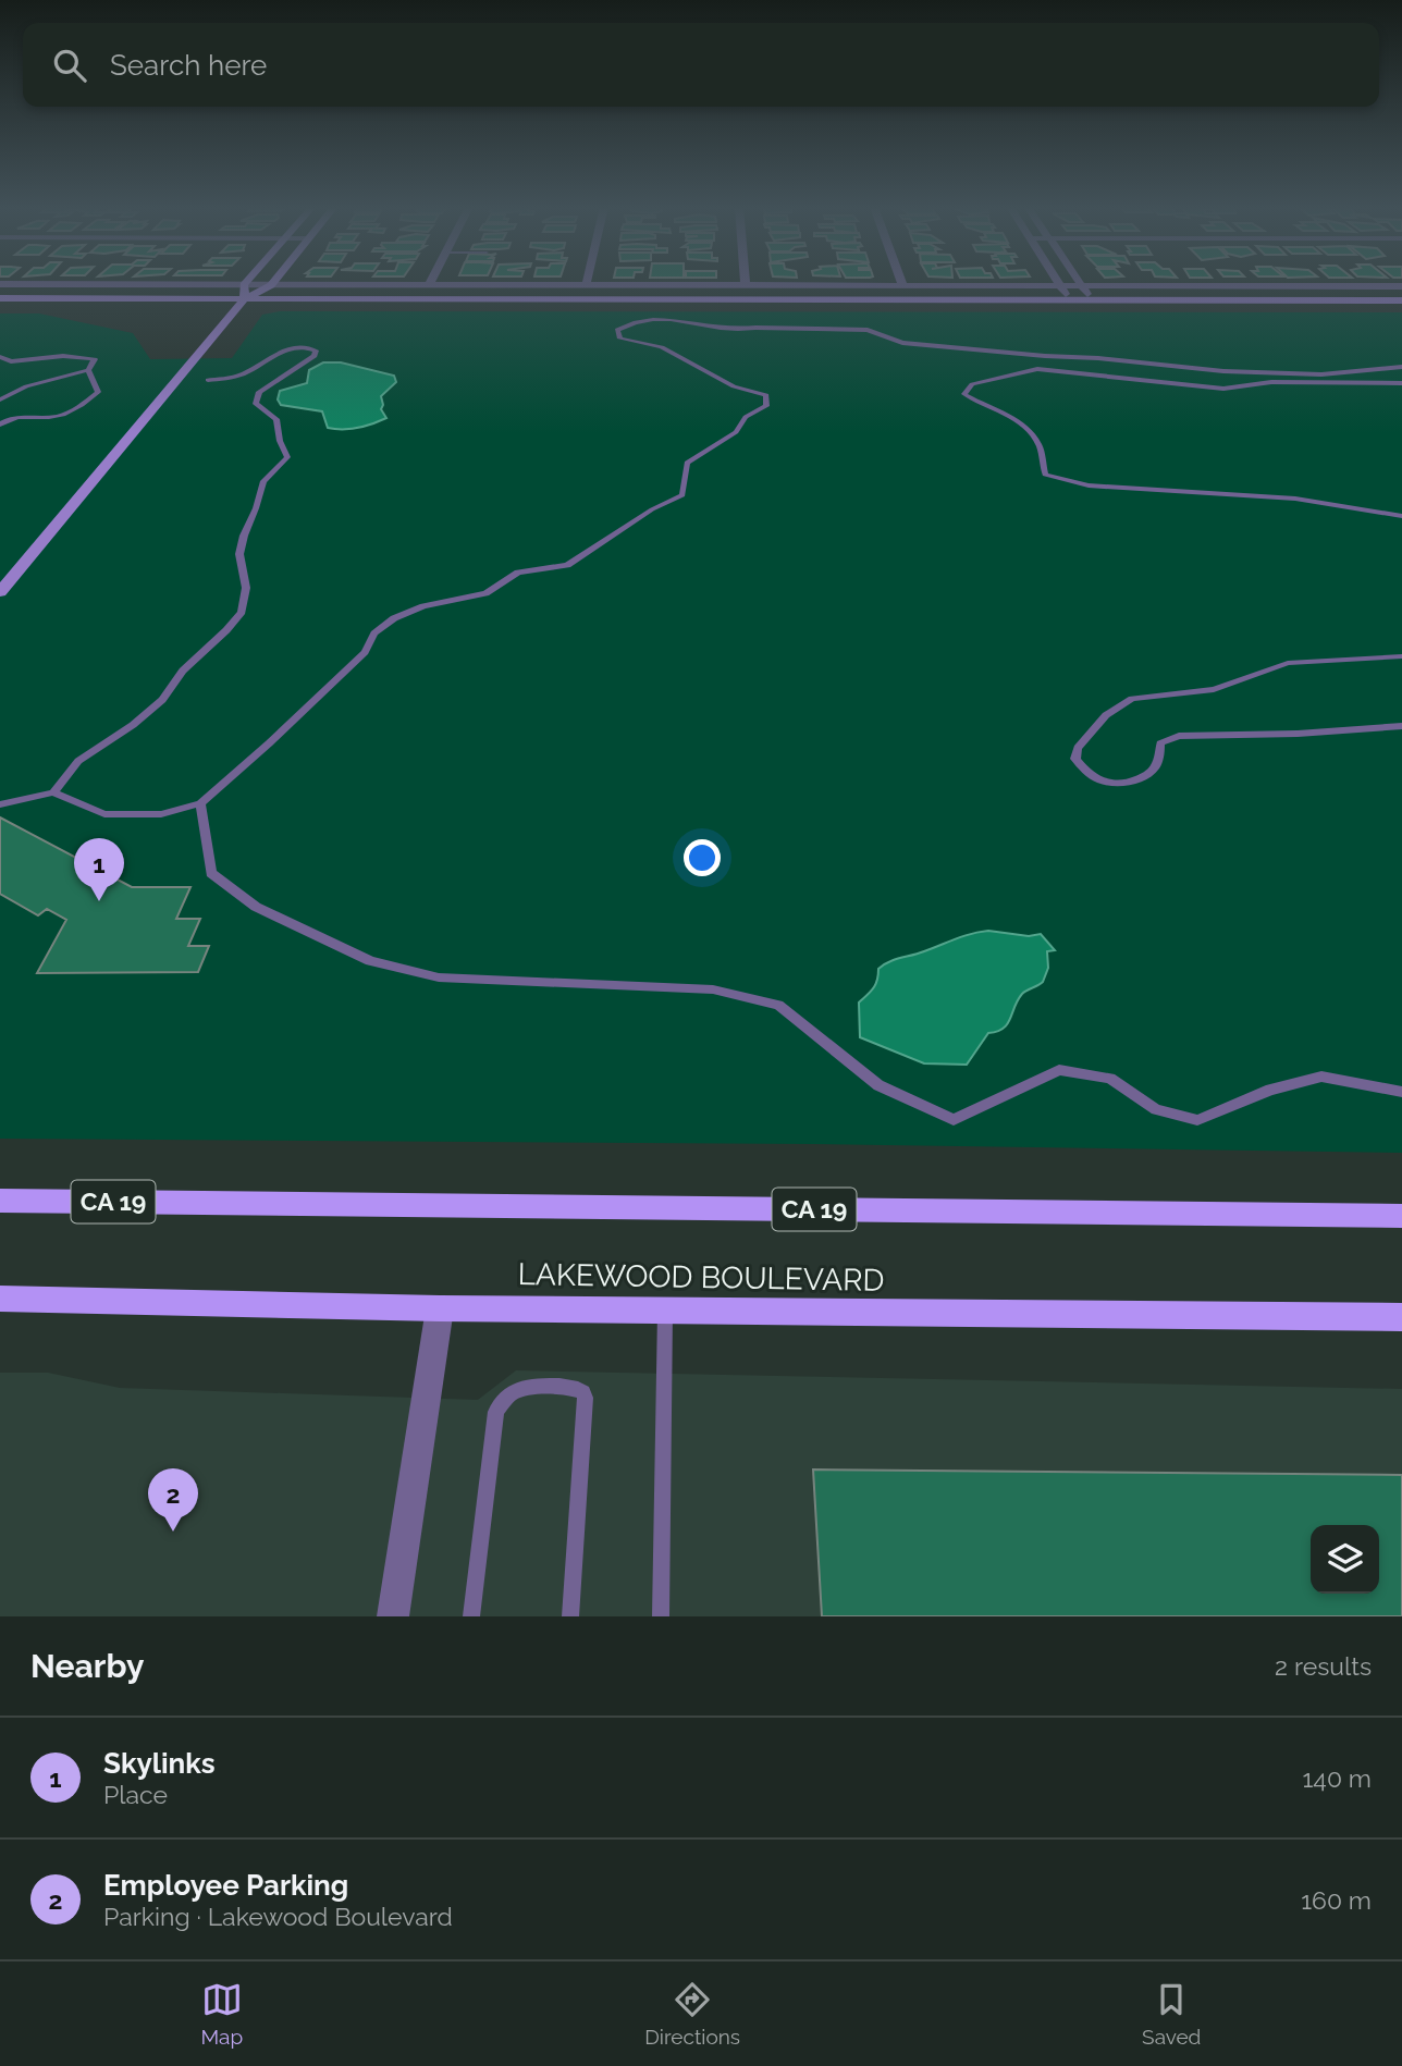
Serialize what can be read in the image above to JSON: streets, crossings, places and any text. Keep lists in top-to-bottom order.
{
  "streets": {
    "main road": ["CA 19", "LAKEWOOD BOULEVARD"]
  },
  "page": {
    "search": "Search here",
    "pins": ["1", "2"],
    "heading": ["Nearby", "2 results"],
    "list": [
      {
        "mark": "1",
        "name": "Skylinks",
        "note": "Place",
        "value": "140 m"
      },
      {
        "mark": "2",
        "name": "Employee Parking",
        "note": "Parking · Lakewood Boulevard",
        "value": "160 m"
      }
    ],
    "nav": ["Map", "Directions", "Saved"]
  }
}
